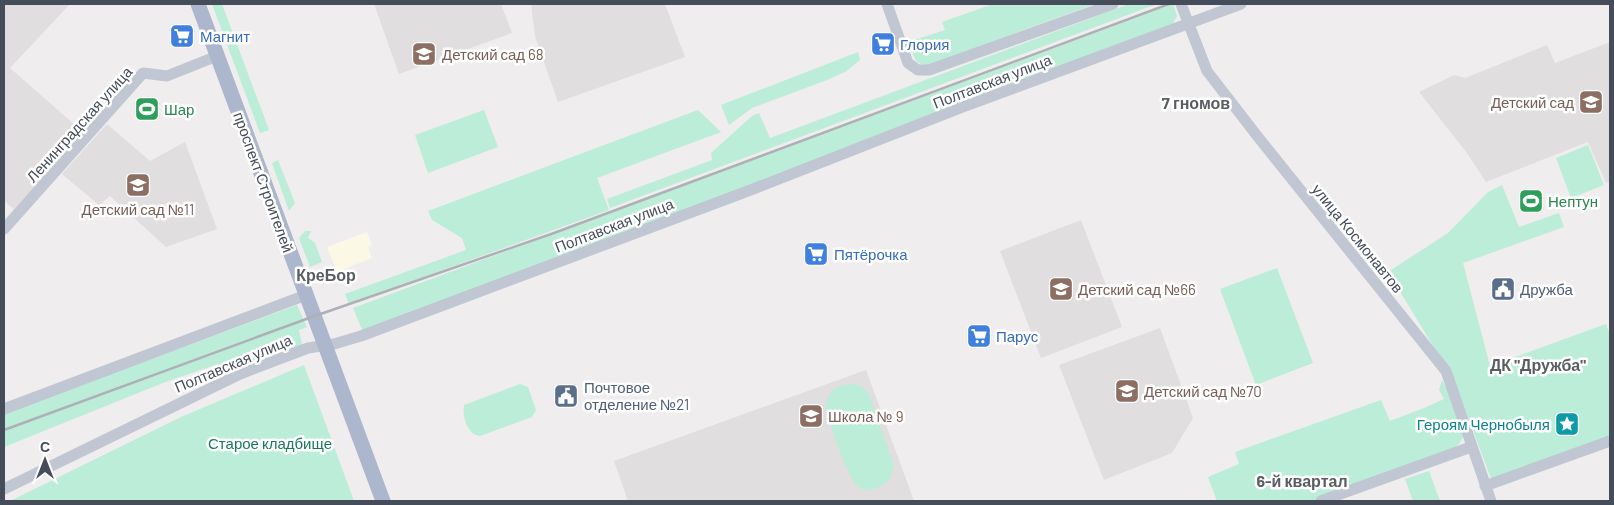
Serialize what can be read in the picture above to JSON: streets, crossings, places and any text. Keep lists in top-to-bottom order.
{
  "streets": {
    "main road": ["проспект Строителей"],
    "street": ["Полтавская улица", "Ленинградская улица", "улица Космонавтов"]
  },
  "crossings": [
    ["Полтавская улица", "проспект Строителей"],
    ["Полтавская улица", "улица Космонавтов"],
    ["Ленинградская улица", "проспект Строителей"]
  ],
  "districts": [
    "7 гномов",
    "КреБор",
    "ДК \"Дружба\"",
    "6-й квартал"
  ],
  "parks": ["Старое кладбище"],
  "places": {
    "supermarket": [
      "Магнит",
      "Глория",
      "Пятёрочка",
      "Парус"
    ],
    "school or university": [
      "Детский сад 68",
      "Детский сад",
      "Детский сад №11",
      "Детский сад №66",
      "Детский сад №70",
      "Школа № 9"
    ],
    "sports": ["Шар", "Нептун"],
    "public building": ["Дружба", "Почтовое отделение №21"],
    "place": ["Героям Чернобыля"]
  },
  "north": "top"
}
